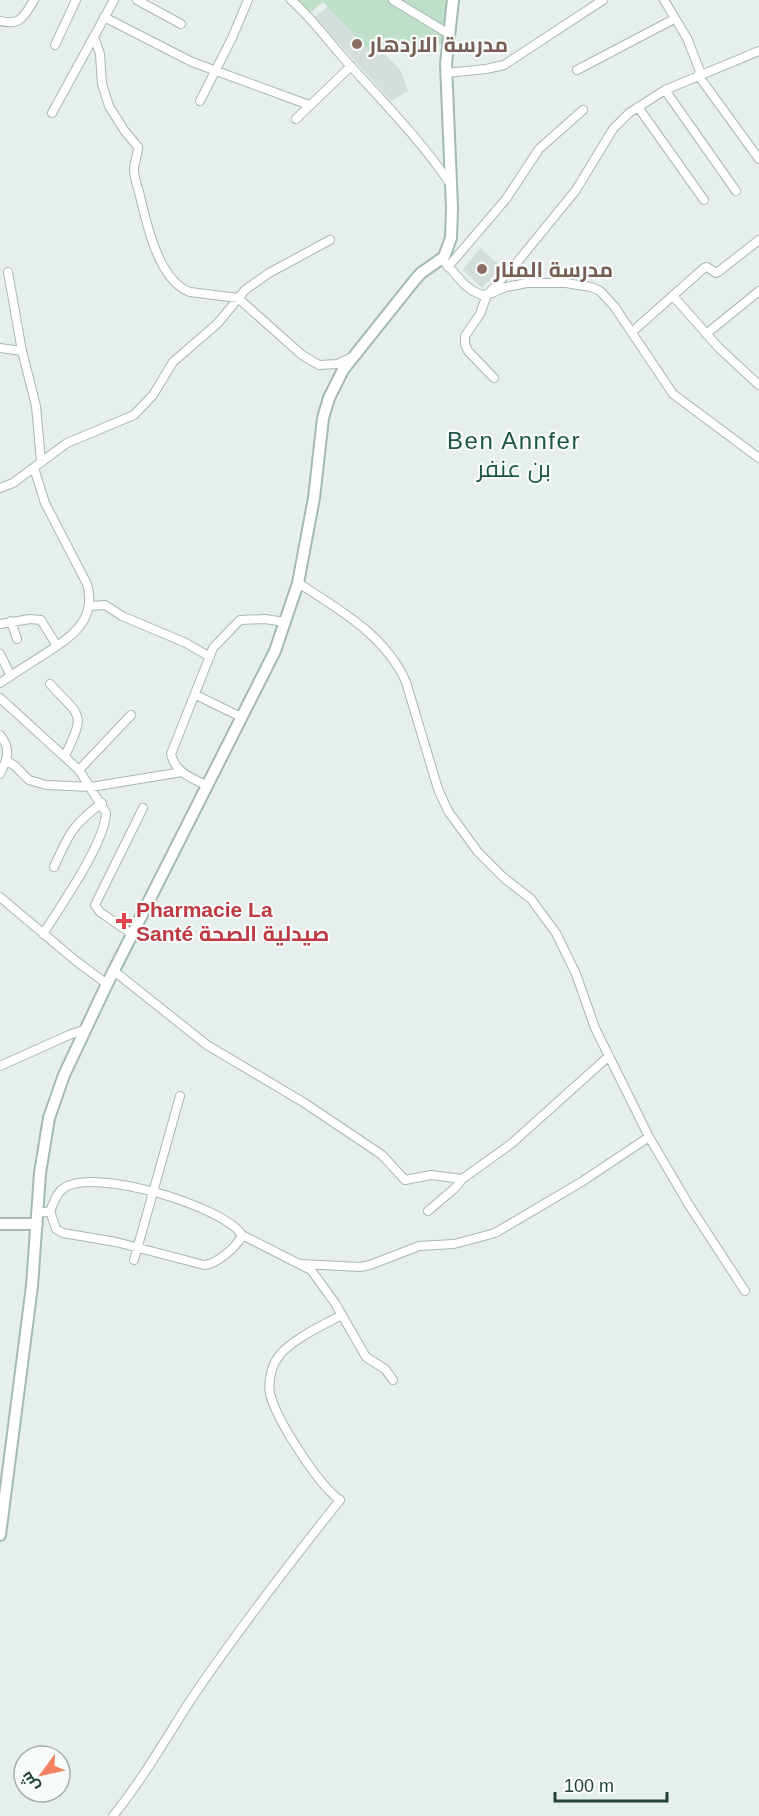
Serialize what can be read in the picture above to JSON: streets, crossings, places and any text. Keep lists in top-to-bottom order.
{
  "districts": ["Ben Annfer بن عنفر"],
  "places": {
    "other": ["مدرسة الازدهار", "مدرسة المنار"],
    "health": ["Pharmacie La Santé صيدلية الصحة"]
  },
  "scale_bar": "100 m",
  "north": "bottom left"
}
